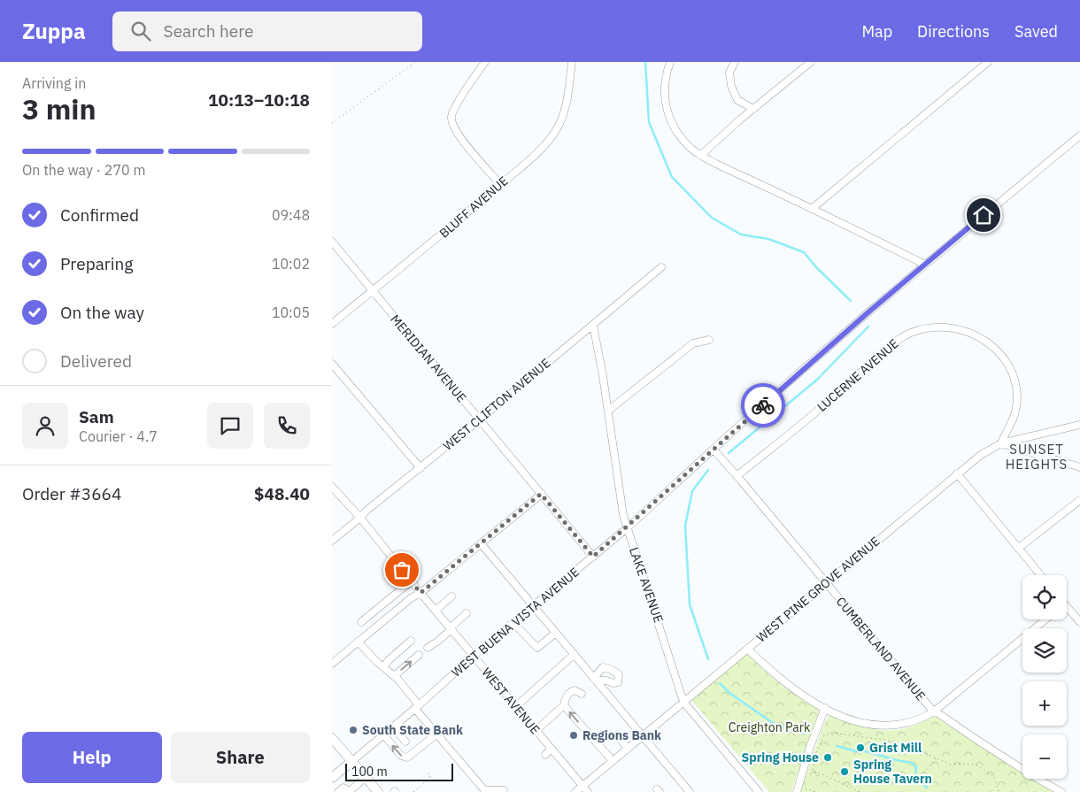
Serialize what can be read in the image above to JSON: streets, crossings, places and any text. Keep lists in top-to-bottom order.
{
  "streets": {
    "street": [
      "BLUFF AVENUE",
      "MERIDIAN AVENUE",
      "LUCERNE AVENUE",
      "WEST CLIFTON AVENUE",
      "LAKE AVENUE",
      "WEST PINE GROVE AVENUE",
      "WEST BUENA VISTA AVENUE",
      "CUMBERLAND AVENUE",
      "WEST AVENUE"
    ]
  },
  "crossings": [
    ["BLUFF AVENUE", "MERIDIAN AVENUE"],
    ["MERIDIAN AVENUE", "WEST CLIFTON AVENUE"],
    ["MERIDIAN AVENUE", "WEST BUENA VISTA AVENUE"],
    ["LUCERNE AVENUE", "WEST PINE GROVE AVENUE"],
    ["LUCERNE AVENUE", "CUMBERLAND AVENUE"],
    ["WEST CLIFTON AVENUE", "LAKE AVENUE"],
    ["WEST CLIFTON AVENUE", "WEST AVENUE"],
    ["LAKE AVENUE", "WEST PINE GROVE AVENUE"],
    ["LAKE AVENUE", "WEST BUENA VISTA AVENUE"],
    ["WEST PINE GROVE AVENUE", "CUMBERLAND AVENUE"],
    ["WEST PINE GROVE AVENUE", "WEST AVENUE"],
    ["WEST BUENA VISTA AVENUE", "CUMBERLAND AVENUE"],
    ["WEST BUENA VISTA AVENUE", "WEST AVENUE"]
  ],
  "districts": ["SUNSET HEIGHTS"],
  "parks": ["Creighton Park"],
  "places": [
    "South State Bank",
    "Regions Bank",
    "Grist Mill",
    "Spring House",
    "Spring House Tavern"
  ],
  "scale_bar": "100 m",
  "page": {
    "header": "Zuppa",
    "search": "Search here",
    "nav": ["Map", "Directions", "Saved"],
    "heading": ["3 min", "Arriving in", "10:13–10:18"],
    "panel": [
      "Sam",
      "Courier · 4.7",
      "Order #3664",
      "$48.40"
    ],
    "bar": "On the way · 270 m",
    "list": [
      ["Confirmed", "09:48"],
      ["Preparing", "10:02"],
      ["On the way", "10:05"],
      "Delivered"
    ],
    "map_buttons": ["+", "−"],
    "buttons": ["Help", "Share"],
    "scale": "100 m"
  }
}
